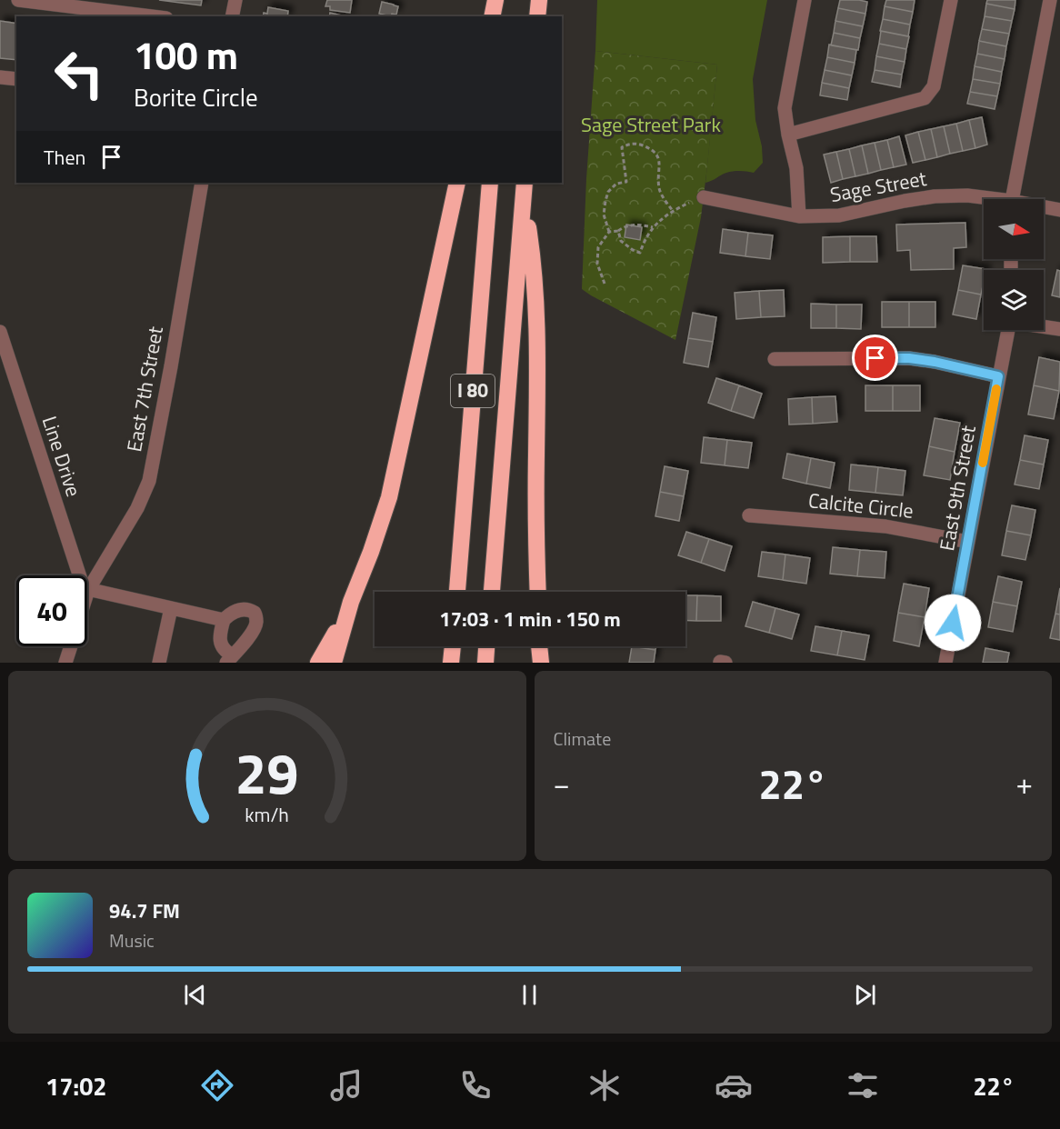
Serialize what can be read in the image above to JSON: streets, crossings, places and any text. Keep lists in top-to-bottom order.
{
  "streets": {
    "highway": ["I 80"],
    "street": [
      "Sage Street",
      "East 7th Street",
      "Line Drive",
      "East 9th Street",
      "Calcite Circle"
    ]
  },
  "crossings": [
    ["East 7th Street", "Line Drive"],
    ["East 9th Street", "Calcite Circle"]
  ],
  "parks": ["Sage Street Park"],
  "north": "right",
  "page": {
    "turn": ["100 m", "Borite Circle"],
    "then": "Then",
    "limit": "40",
    "trip": "17:03 · 1 min · 150 m",
    "tile": "Climate",
    "heat": ["−", "22°", "+"],
    "song": ["94.7 FM", "Music"],
    "tabs": ["17:02", "22°"],
    "gauge": ["29", "km/h"]
  }
}
